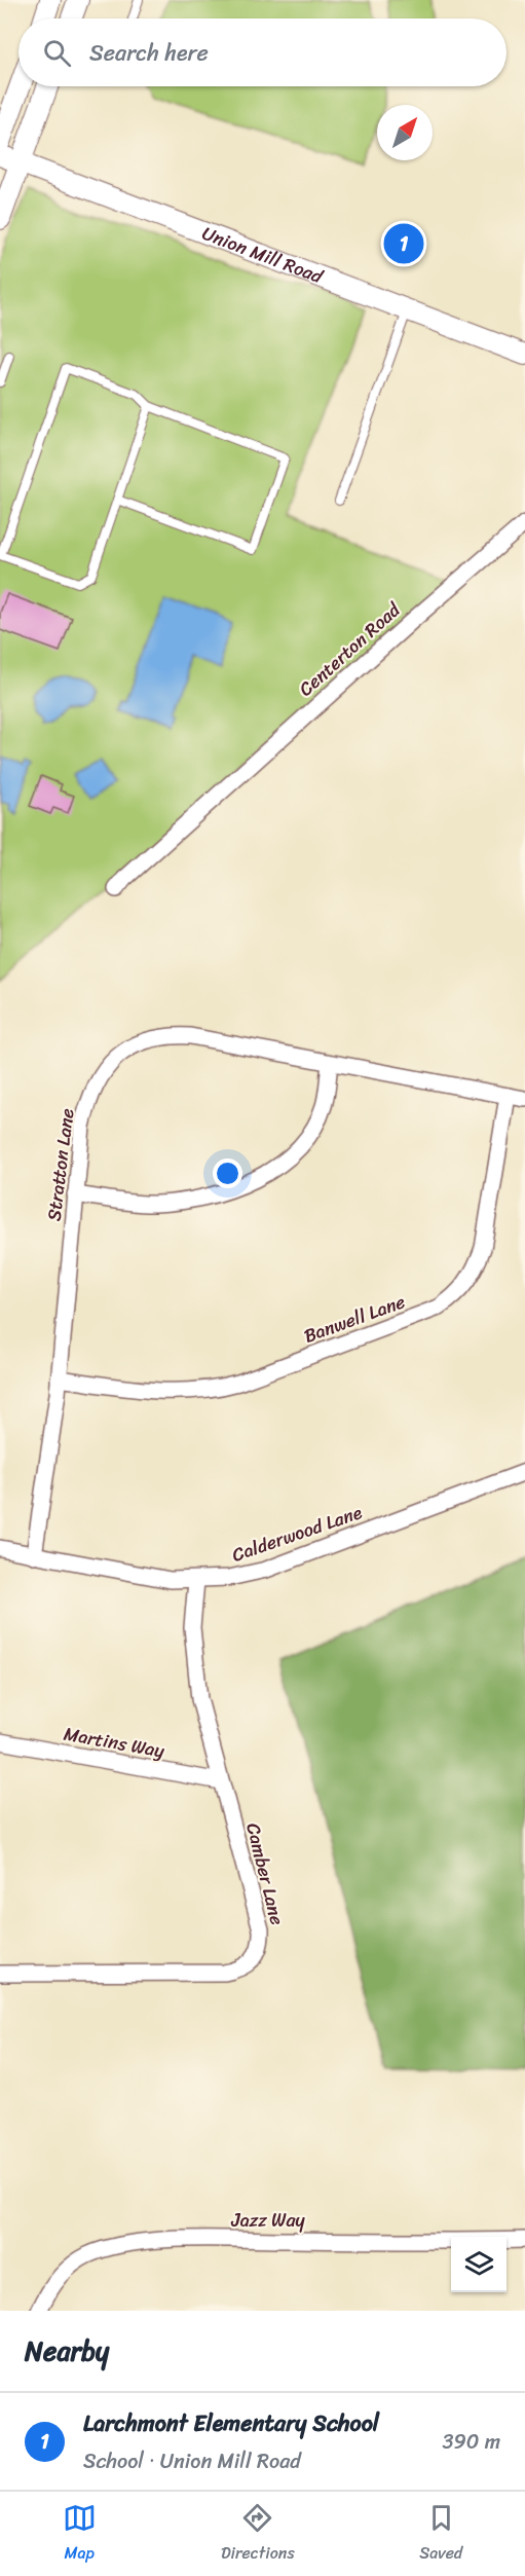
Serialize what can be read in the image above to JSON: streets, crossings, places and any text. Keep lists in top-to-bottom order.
{
  "streets": {
    "street": [
      "Union Mill Road",
      "Centerton Road",
      "Stratton Lane",
      "Banwell Lane",
      "Calderwood Lane",
      "Martins Way",
      "Camber Lane",
      "Jazz Way"
    ]
  },
  "crossings": [
    ["Stratton Lane", "Banwell Lane"],
    ["Stratton Lane", "Calderwood Lane"],
    ["Calderwood Lane", "Camber Lane"],
    ["Martins Way", "Camber Lane"]
  ],
  "north": "top right",
  "page": {
    "search": "Search here",
    "pins": "1",
    "heading": "Nearby",
    "list": [
      {
        "mark": "1",
        "name": "Larchmont Elementary School",
        "note": "School · Union Mill Road",
        "value": "390 m"
      }
    ],
    "nav": ["Map", "Directions", "Saved"]
  }
}
